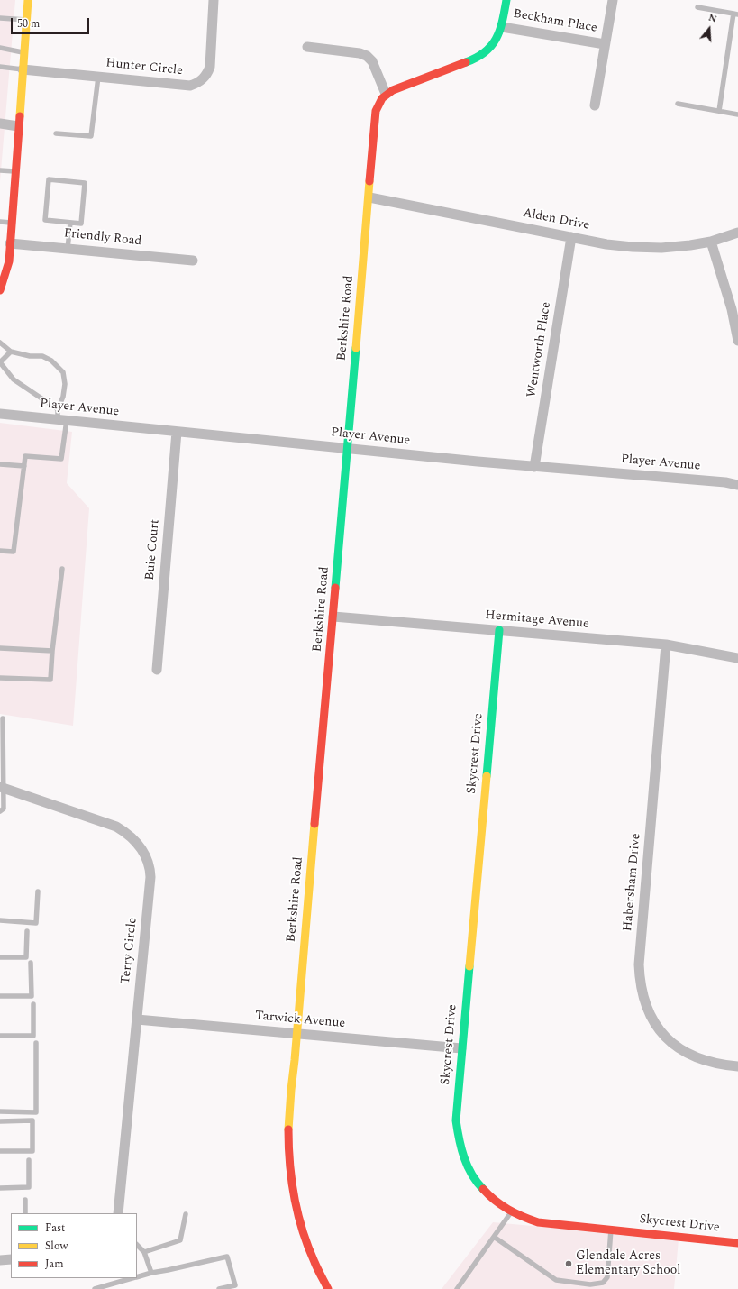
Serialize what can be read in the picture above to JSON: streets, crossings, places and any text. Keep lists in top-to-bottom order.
{
  "streets": {
    "street": [
      "Beckham Place",
      "Hunter Circle",
      "Alden Drive",
      "Friendly Road",
      "Berkshire Road",
      "Wentworth Place",
      "Player Avenue",
      "Buie Court",
      "Hermitage Avenue",
      "Skycrest Drive",
      "Habersham Drive",
      "Terry Circle",
      "Tarwick Avenue"
    ]
  },
  "crossings": [
    ["Alden Drive", "Berkshire Road"],
    ["Alden Drive", "Wentworth Place"],
    ["Berkshire Road", "Player Avenue"],
    ["Berkshire Road", "Hermitage Avenue"],
    ["Berkshire Road", "Tarwick Avenue"],
    ["Wentworth Place", "Player Avenue"],
    ["Player Avenue", "Buie Court"],
    ["Hermitage Avenue", "Skycrest Drive"],
    ["Hermitage Avenue", "Habersham Drive"],
    ["Skycrest Drive", "Tarwick Avenue"],
    ["Terry Circle", "Tarwick Avenue"]
  ],
  "places": ["Glendale Acres Elementary School"],
  "legend": ["Fast", "Slow", "Jam"],
  "scale_bar": "50 m",
  "north": "top"
}
